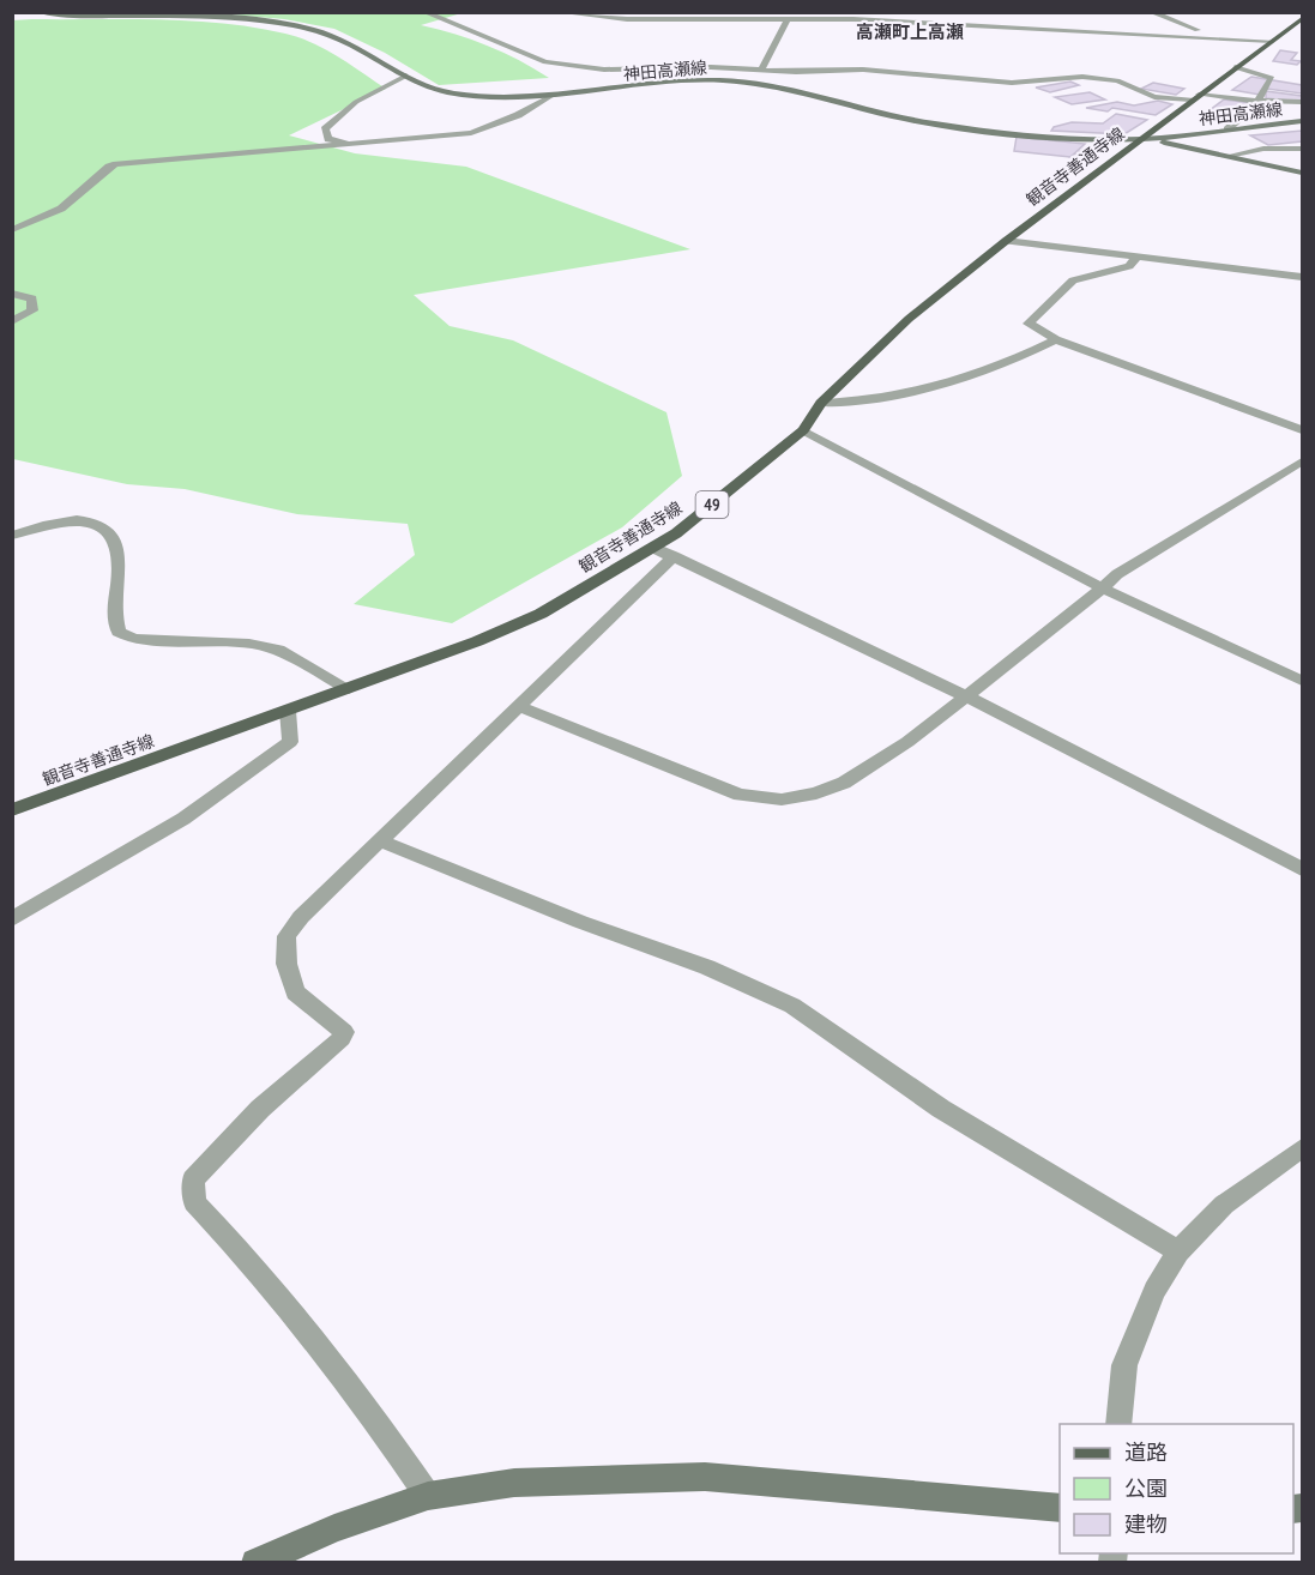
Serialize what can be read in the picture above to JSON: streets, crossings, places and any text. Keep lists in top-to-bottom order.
{
  "streets": {
    "main road": ["神田高瀬線", "観音寺善通寺線", "49"]
  },
  "crossings": [
    ["神田高瀬線", "観音寺善通寺線"]
  ],
  "districts": ["高瀬町上高瀬"],
  "legend": ["道路", "公園", "建物"]
}
